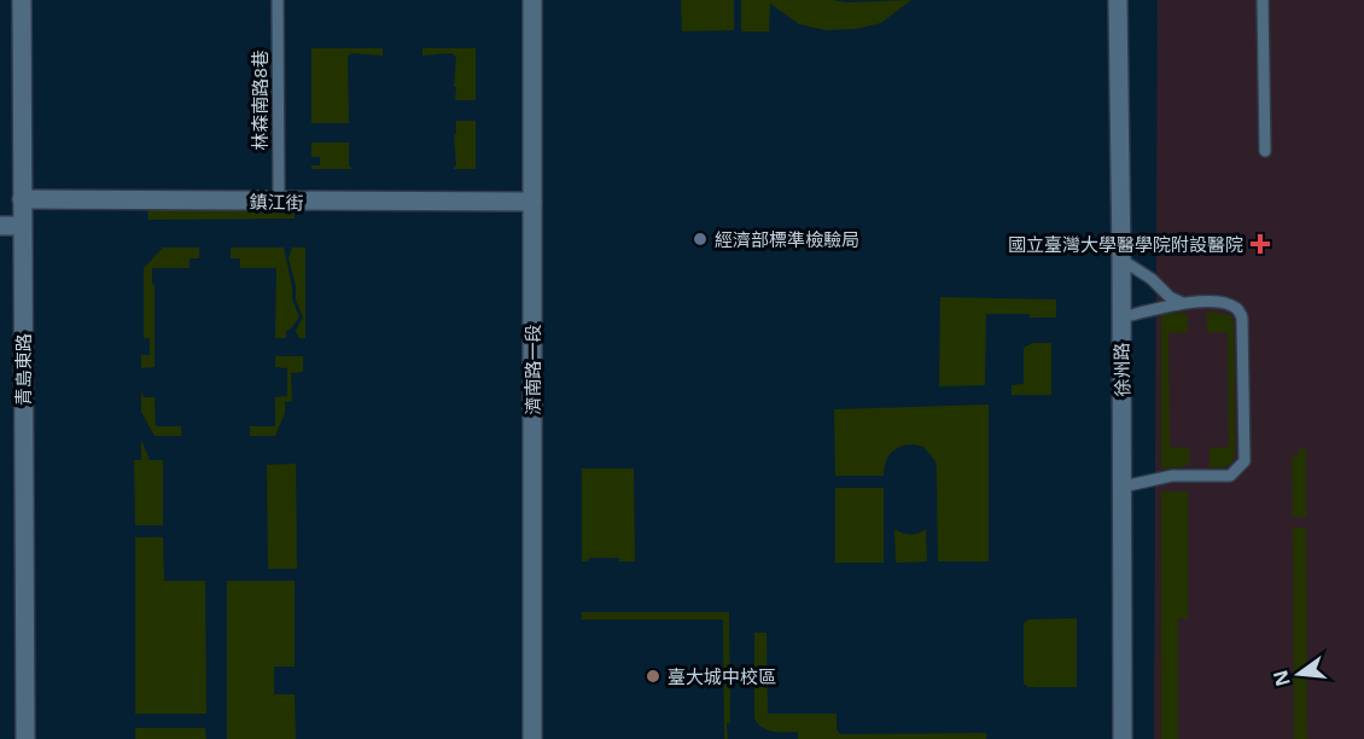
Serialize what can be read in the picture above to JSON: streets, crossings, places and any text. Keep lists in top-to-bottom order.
{
  "streets": {
    "street": [
      "鎮江街",
      "青島東路",
      "濟南路一段",
      "徐州路"
    ],
    "lane": ["林森南路8巷"]
  },
  "crossings": [
    ["林森南路8巷", "鎮江街"],
    ["鎮江街", "青島東路"],
    ["鎮江街", "濟南路一段"]
  ],
  "places": {
    "other": ["經濟部標準檢驗局", "臺大城中校區"],
    "health": ["國立臺灣大學醫學院附設醫院"]
  },
  "north": "left"
}
